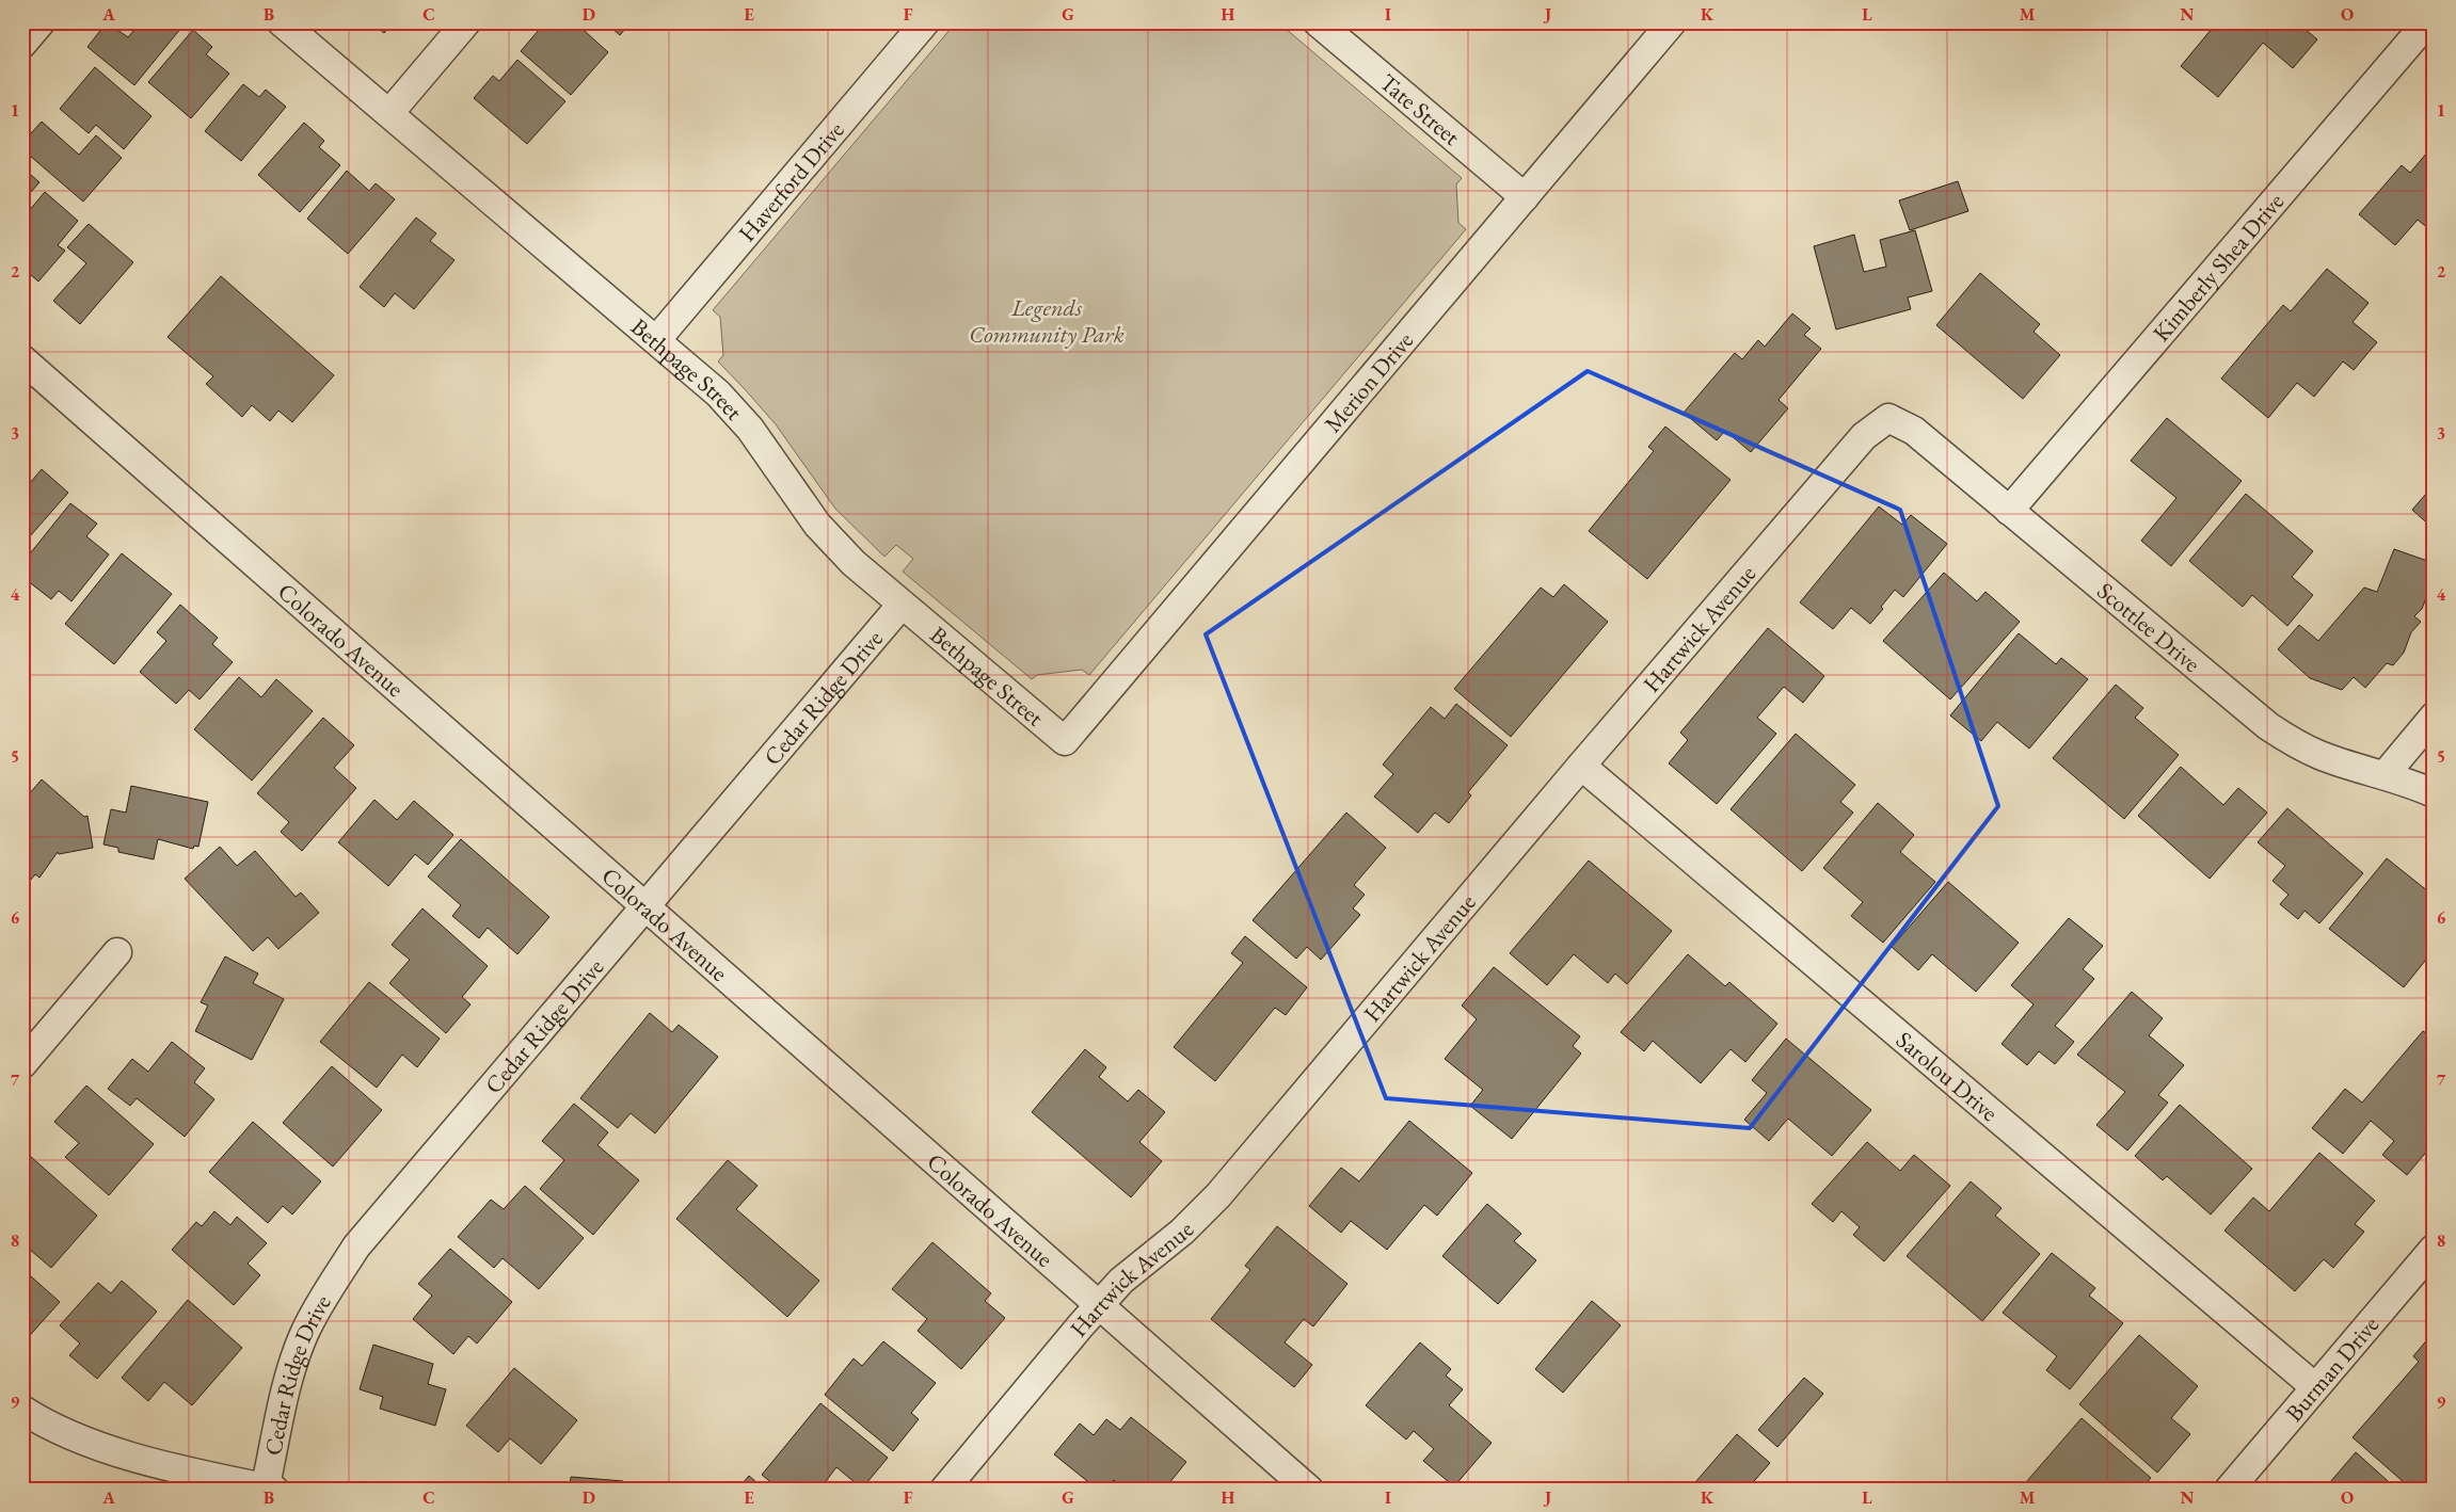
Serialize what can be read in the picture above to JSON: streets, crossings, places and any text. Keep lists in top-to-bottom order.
{
  "streets": {
    "street": [
      "Tate Street",
      "Haverford Drive",
      "Kimberly Shea Drive",
      "Bethpage Street",
      "Merion Drive",
      "Scottlee Drive",
      "Hartwick Avenue",
      "Colorado Avenue",
      "Cedar Ridge Drive",
      "Sarolou Drive",
      "Burman Drive"
    ]
  },
  "crossings": [
    ["Tate Street", "Merion Drive"],
    ["Haverford Drive", "Bethpage Street"],
    ["Kimberly Shea Drive", "Scottlee Drive"],
    ["Bethpage Street", "Merion Drive"],
    ["Bethpage Street", "Cedar Ridge Drive"],
    ["Scottlee Drive", "Hartwick Avenue"],
    ["Hartwick Avenue", "Colorado Avenue"],
    ["Hartwick Avenue", "Sarolou Drive"],
    ["Colorado Avenue", "Cedar Ridge Drive"],
    ["Sarolou Drive", "Burman Drive"]
  ],
  "parks": ["Legends Community Park"],
  "grid": {
    "columns": [
      "A",
      "B",
      "C",
      "D",
      "E",
      "F",
      "G",
      "H",
      "I",
      "J",
      "K",
      "L",
      "M",
      "N",
      "O"
    ],
    "rows": [
      "1",
      "2",
      "3",
      "4",
      "5",
      "6",
      "7",
      "8",
      "9"
    ]
  }
}
